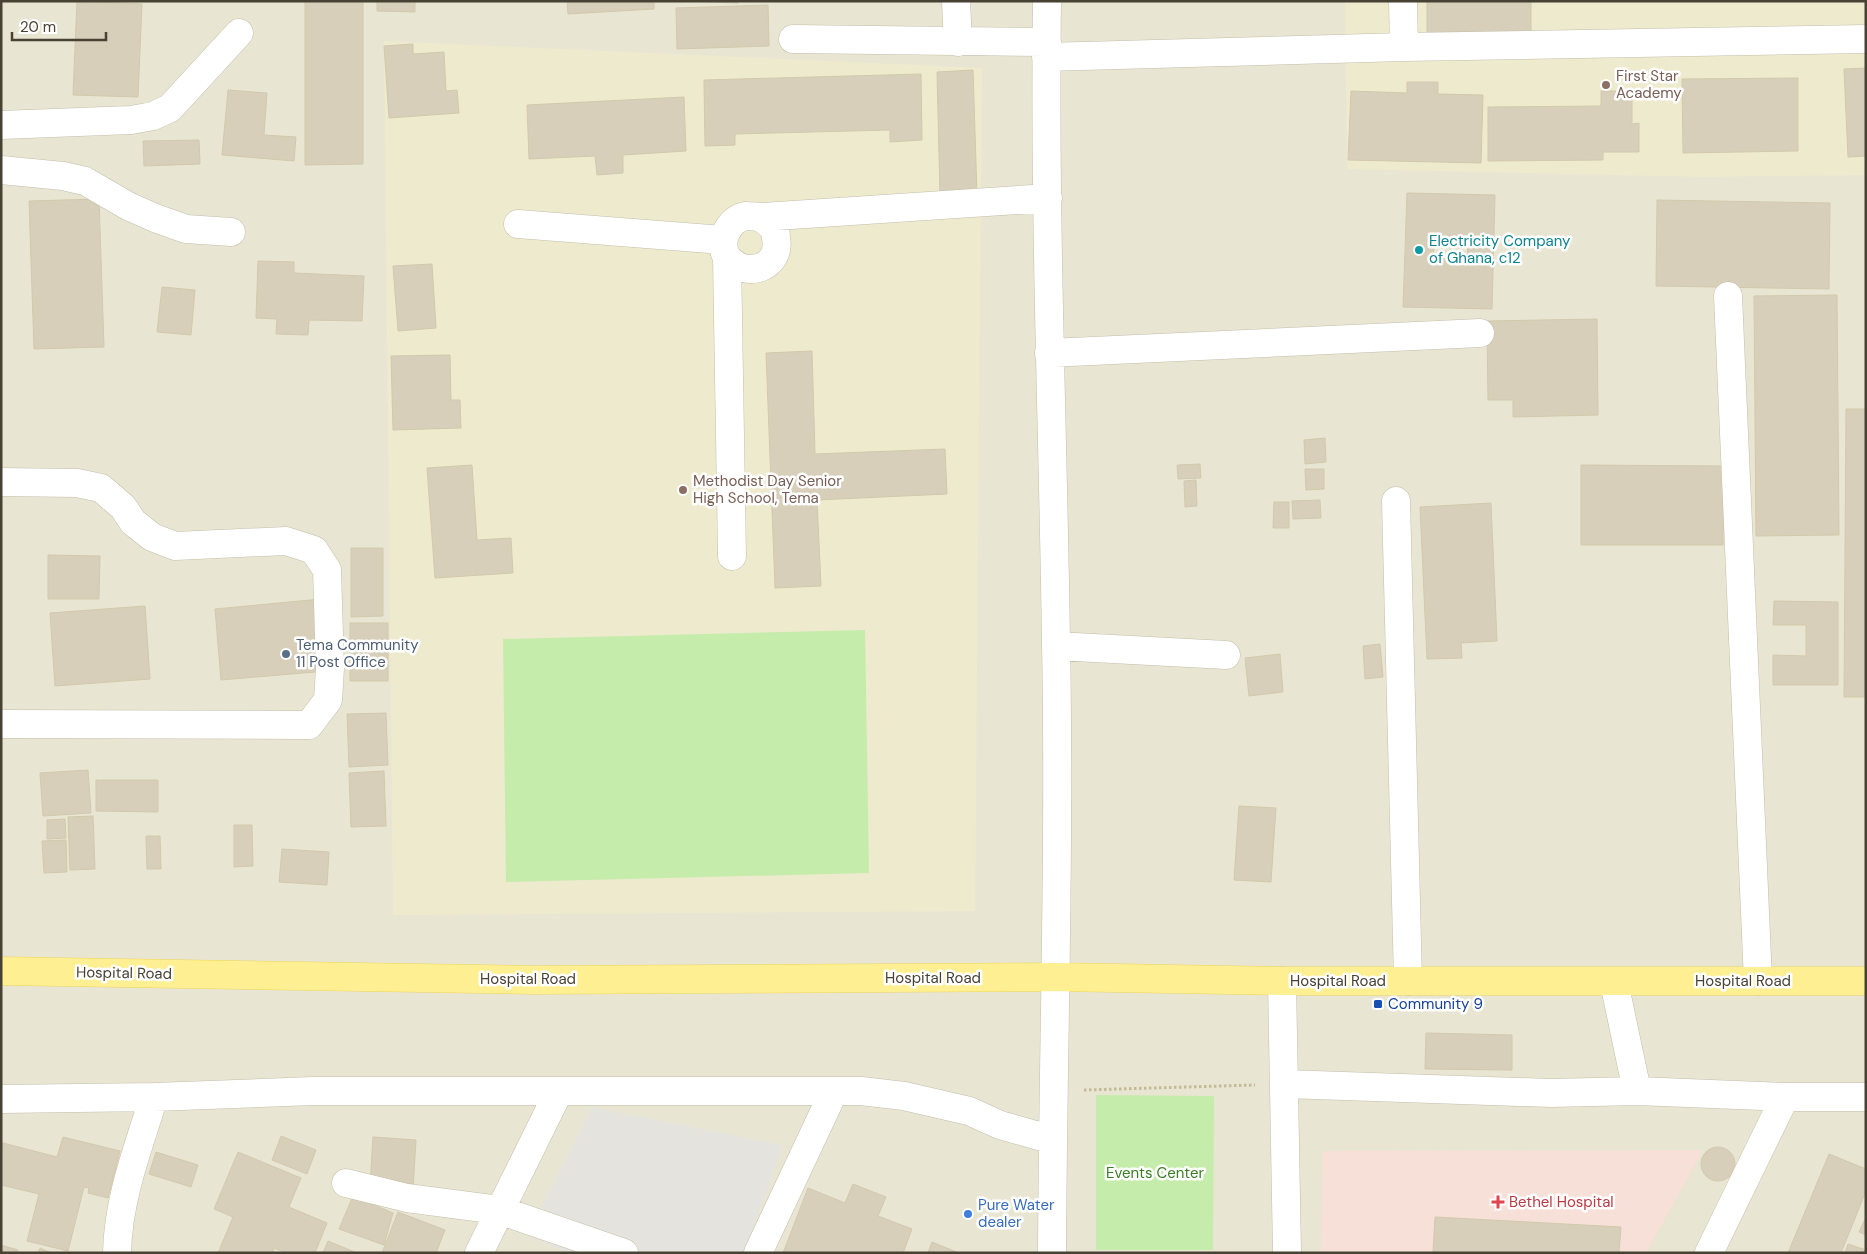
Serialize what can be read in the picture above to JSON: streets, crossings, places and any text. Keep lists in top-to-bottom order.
{
  "streets": {
    "main road": ["Hospital Road"]
  },
  "parks": ["Events Center"],
  "places": {
    "other": [
      "First Star Academy",
      "Electricity Company of Ghana, c12",
      "Methodist Day Senior High School, Tema",
      "Tema Community 11 Post Office",
      "Pure Water dealer"
    ],
    "transit": ["Community 9"],
    "health": ["Bethel Hospital"]
  },
  "scale_bar": "20 m"
}
